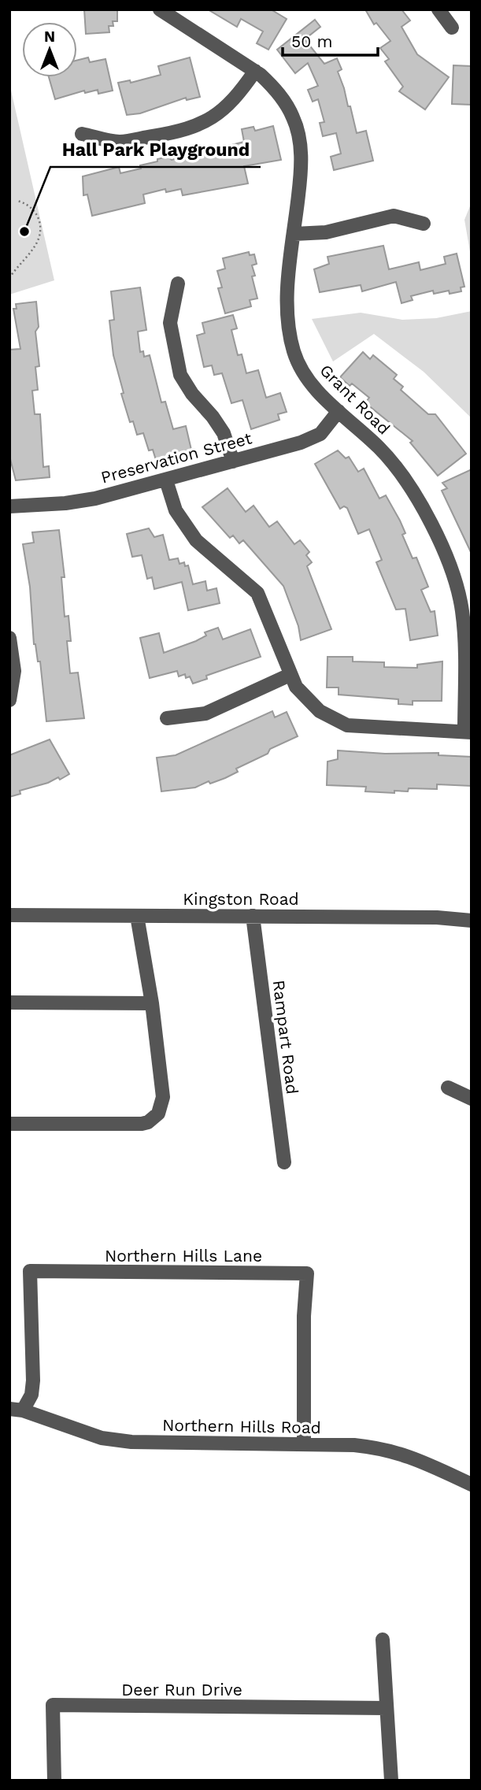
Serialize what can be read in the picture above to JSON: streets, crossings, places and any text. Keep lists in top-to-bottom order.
{
  "streets": {
    "street": [
      "Grant Road",
      "Preservation Street",
      "Kingston Road",
      "Rampart Road",
      "Northern Hills Lane",
      "Northern Hills Road",
      "Deer Run Drive"
    ]
  },
  "crossings": [
    ["Grant Road", "Preservation Street"],
    ["Kingston Road", "Rampart Road"],
    ["Northern Hills Lane", "Northern Hills Road"]
  ],
  "places": ["Hall Park Playground"],
  "scale_bar": "50 m",
  "north": "top"
}
